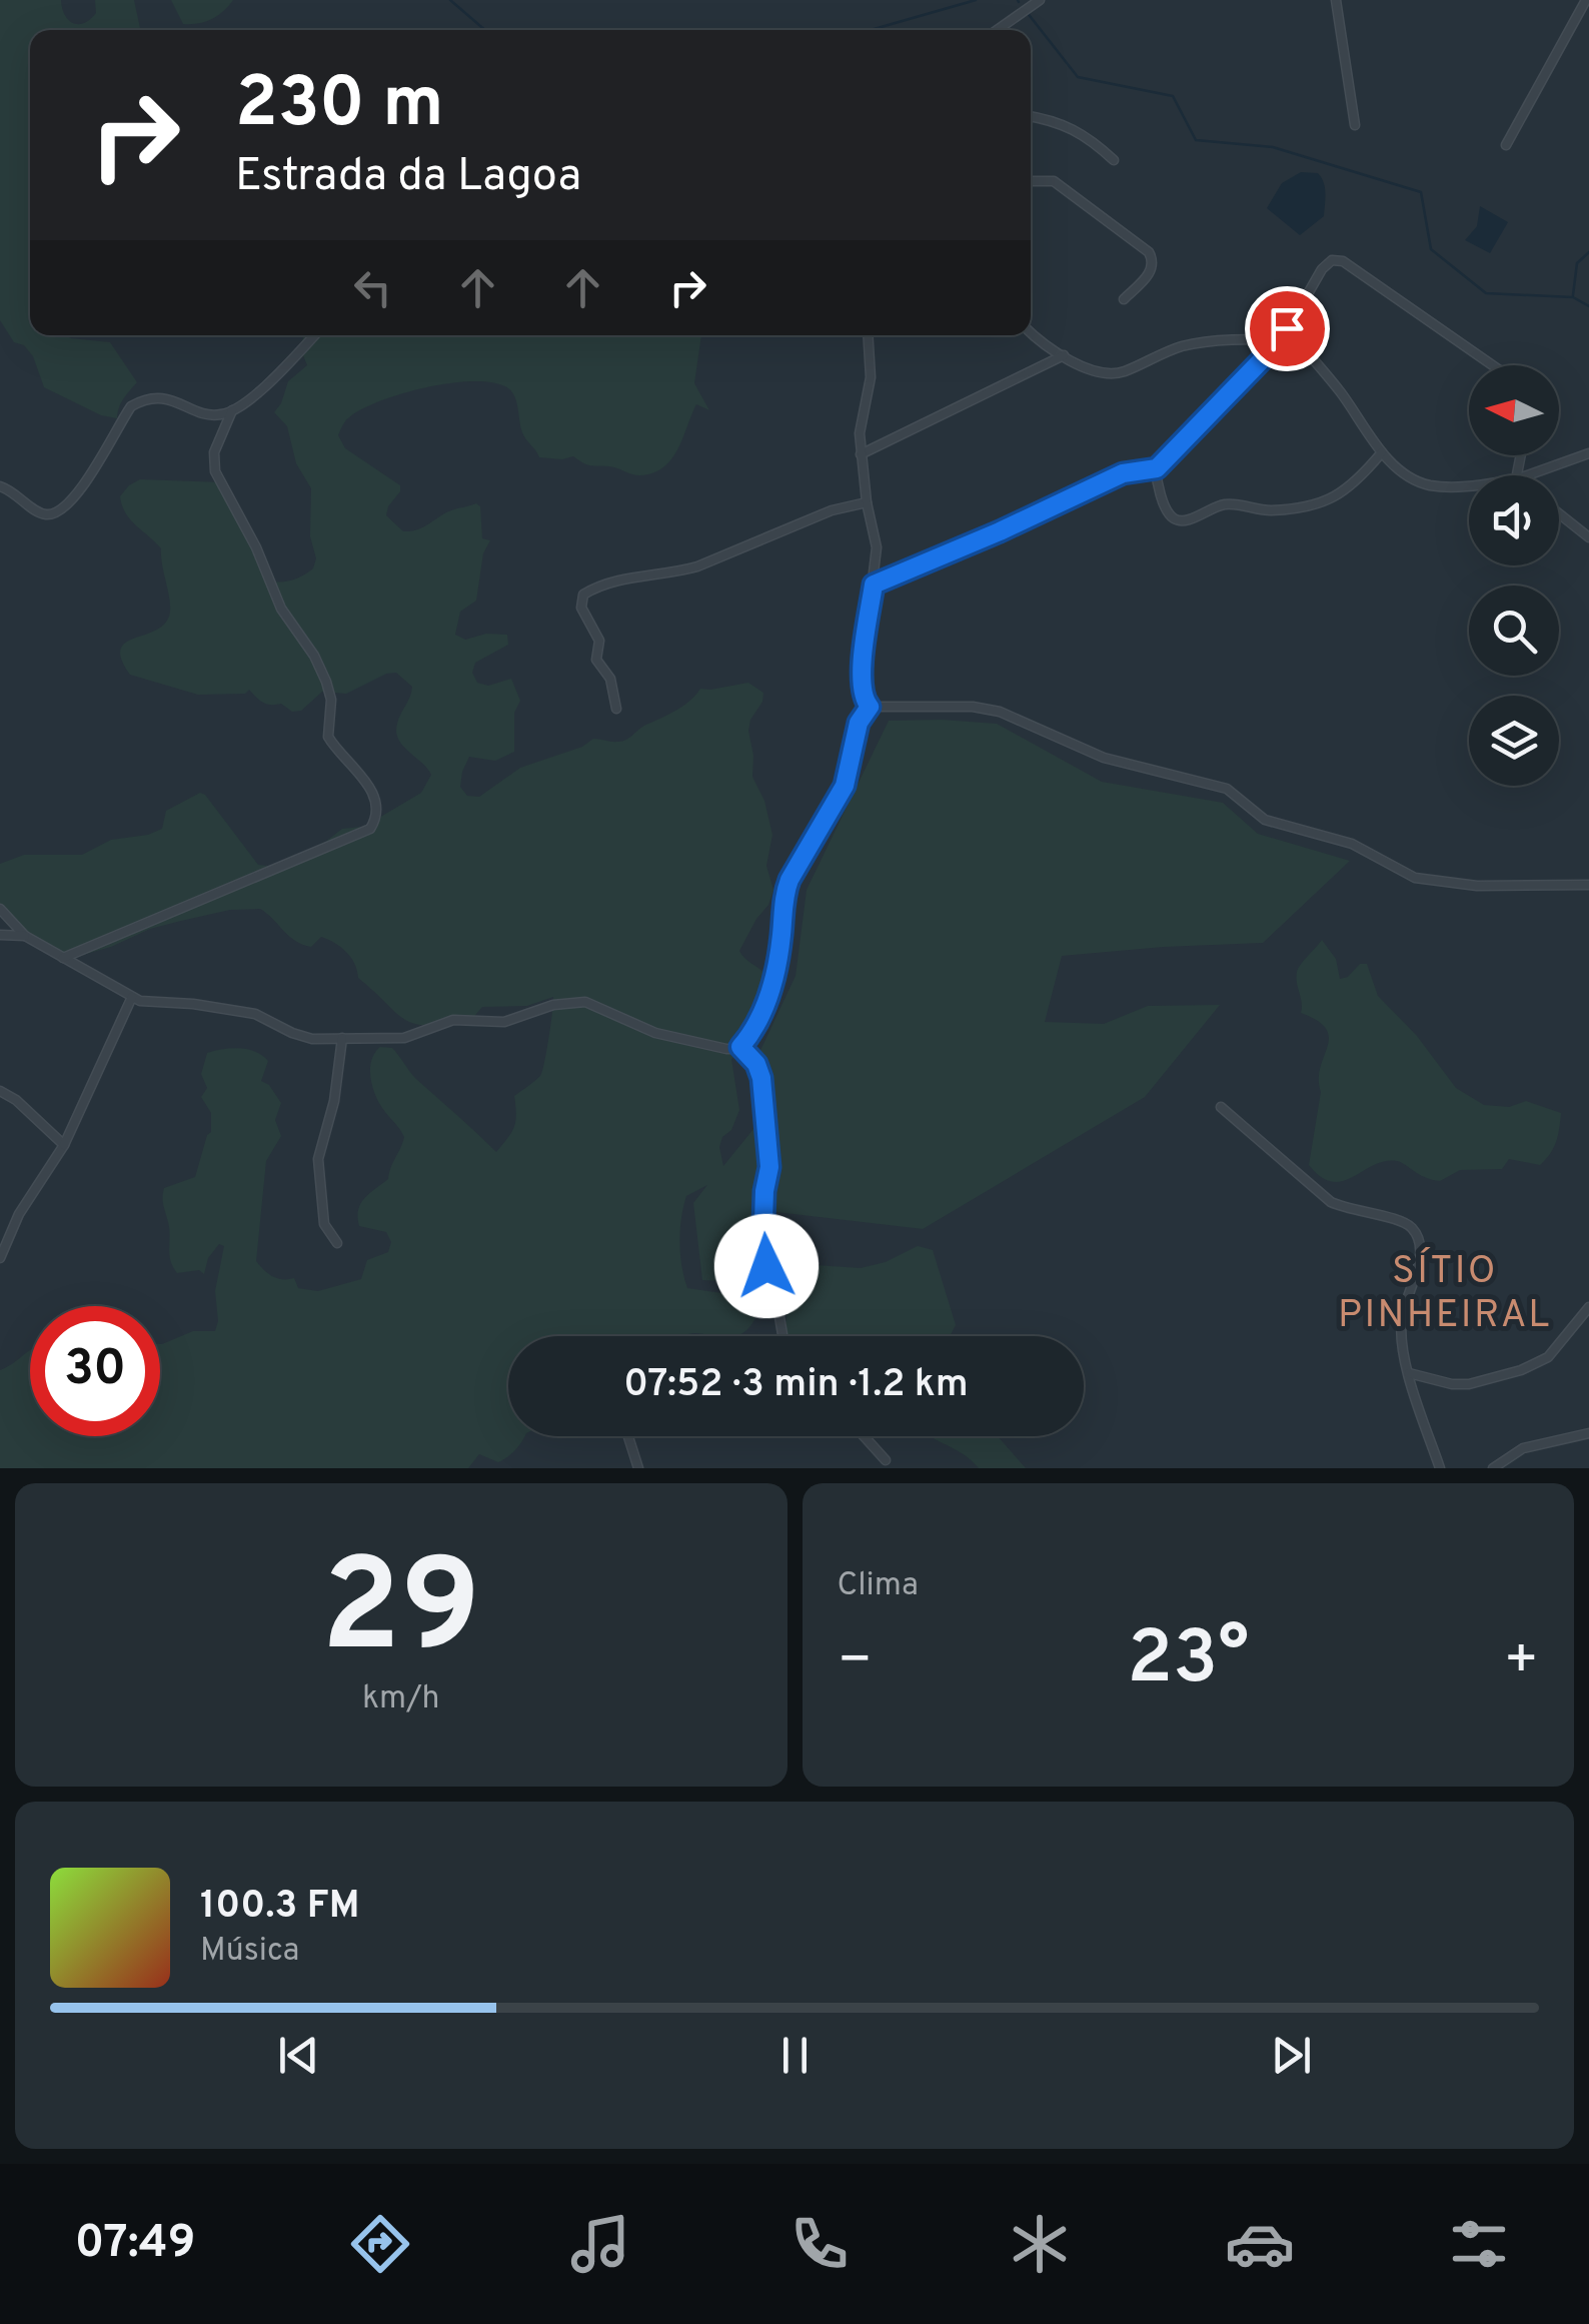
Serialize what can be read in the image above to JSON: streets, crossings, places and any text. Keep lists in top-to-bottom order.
{
  "districts": ["SÍTIO PINHEIRAL"],
  "north": "left",
  "page": {
    "turn": ["230 m", "Estrada da Lagoa"],
    "limit": "30",
    "trip": "07:52 · 3 min · 1.2 km",
    "tile": [
      ["29", "km/h"],
      "Clima"
    ],
    "heat": ["−", "23°", "+"],
    "song": ["100.3 FM", "Música"],
    "tabs": "07:49"
  }
}
